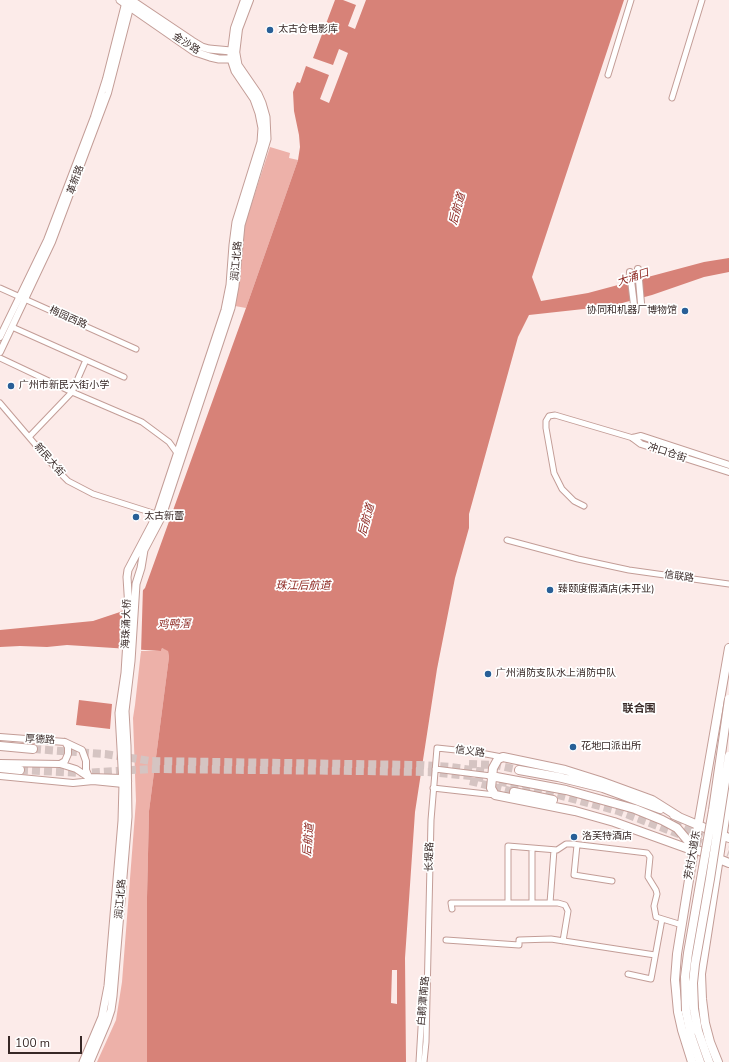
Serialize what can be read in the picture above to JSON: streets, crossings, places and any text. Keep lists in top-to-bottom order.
{
  "streets": {
    "main road": [
      "金沙路",
      "润江北路",
      "海珠涌大桥",
      "芳村大道东"
    ],
    "street": [
      "革新路",
      "梅园西路",
      "冲口仓街",
      "新民大街",
      "信联路",
      "厚德路",
      "信义路",
      "长堤路",
      "白鹅潭南路"
    ]
  },
  "crossings": [
    ["金沙路", "革新路"],
    ["金沙路", "润江北路"],
    ["革新路", "梅园西路"],
    ["润江北路", "新民大街"],
    ["润江北路", "海珠涌大桥"],
    ["新民大街", "海珠涌大桥"],
    ["信义路", "长堤路"],
    ["长堤路", "白鹅潭南路"]
  ],
  "districts": ["联合围"],
  "water": [
    "后航道",
    "大涌口",
    "珠江后航道",
    "鸡鸭滘"
  ],
  "places": [
    "太古仓电影库",
    "协同和机器厂博物馆",
    "广州市新民六街小学",
    "太古新蕾",
    "臻颐度假酒店(未开业)",
    "广州消防支队水上消防中队",
    "花地口派出所",
    "洛芙特酒店"
  ],
  "scale_bar": "100 m"
}
